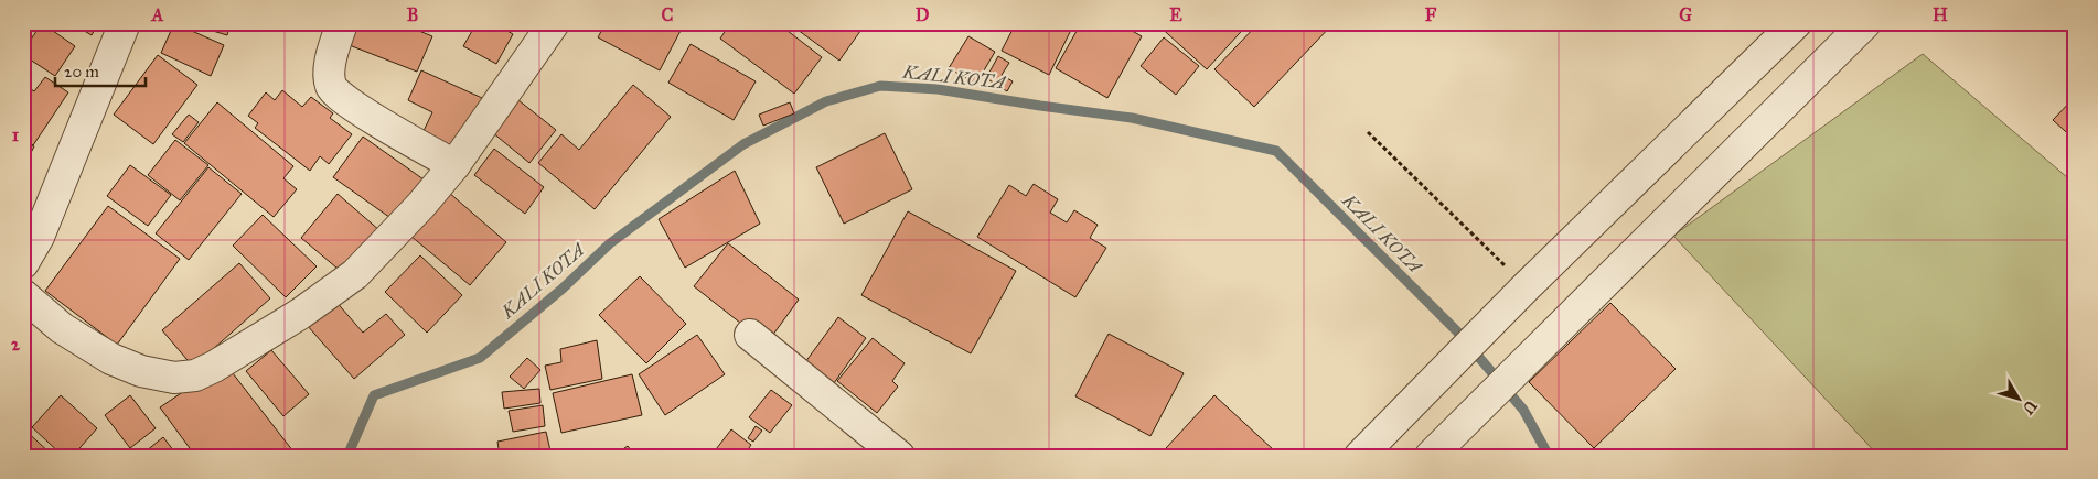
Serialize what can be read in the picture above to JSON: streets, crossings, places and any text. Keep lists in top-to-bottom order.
{
  "water": ["KALI KOTA"],
  "scale_bar": "20 m",
  "north": "bottom right",
  "grid": {
    "columns": [
      "A",
      "B",
      "C",
      "D",
      "E",
      "F",
      "G",
      "H"
    ],
    "rows": ["1", "2"]
  }
}
